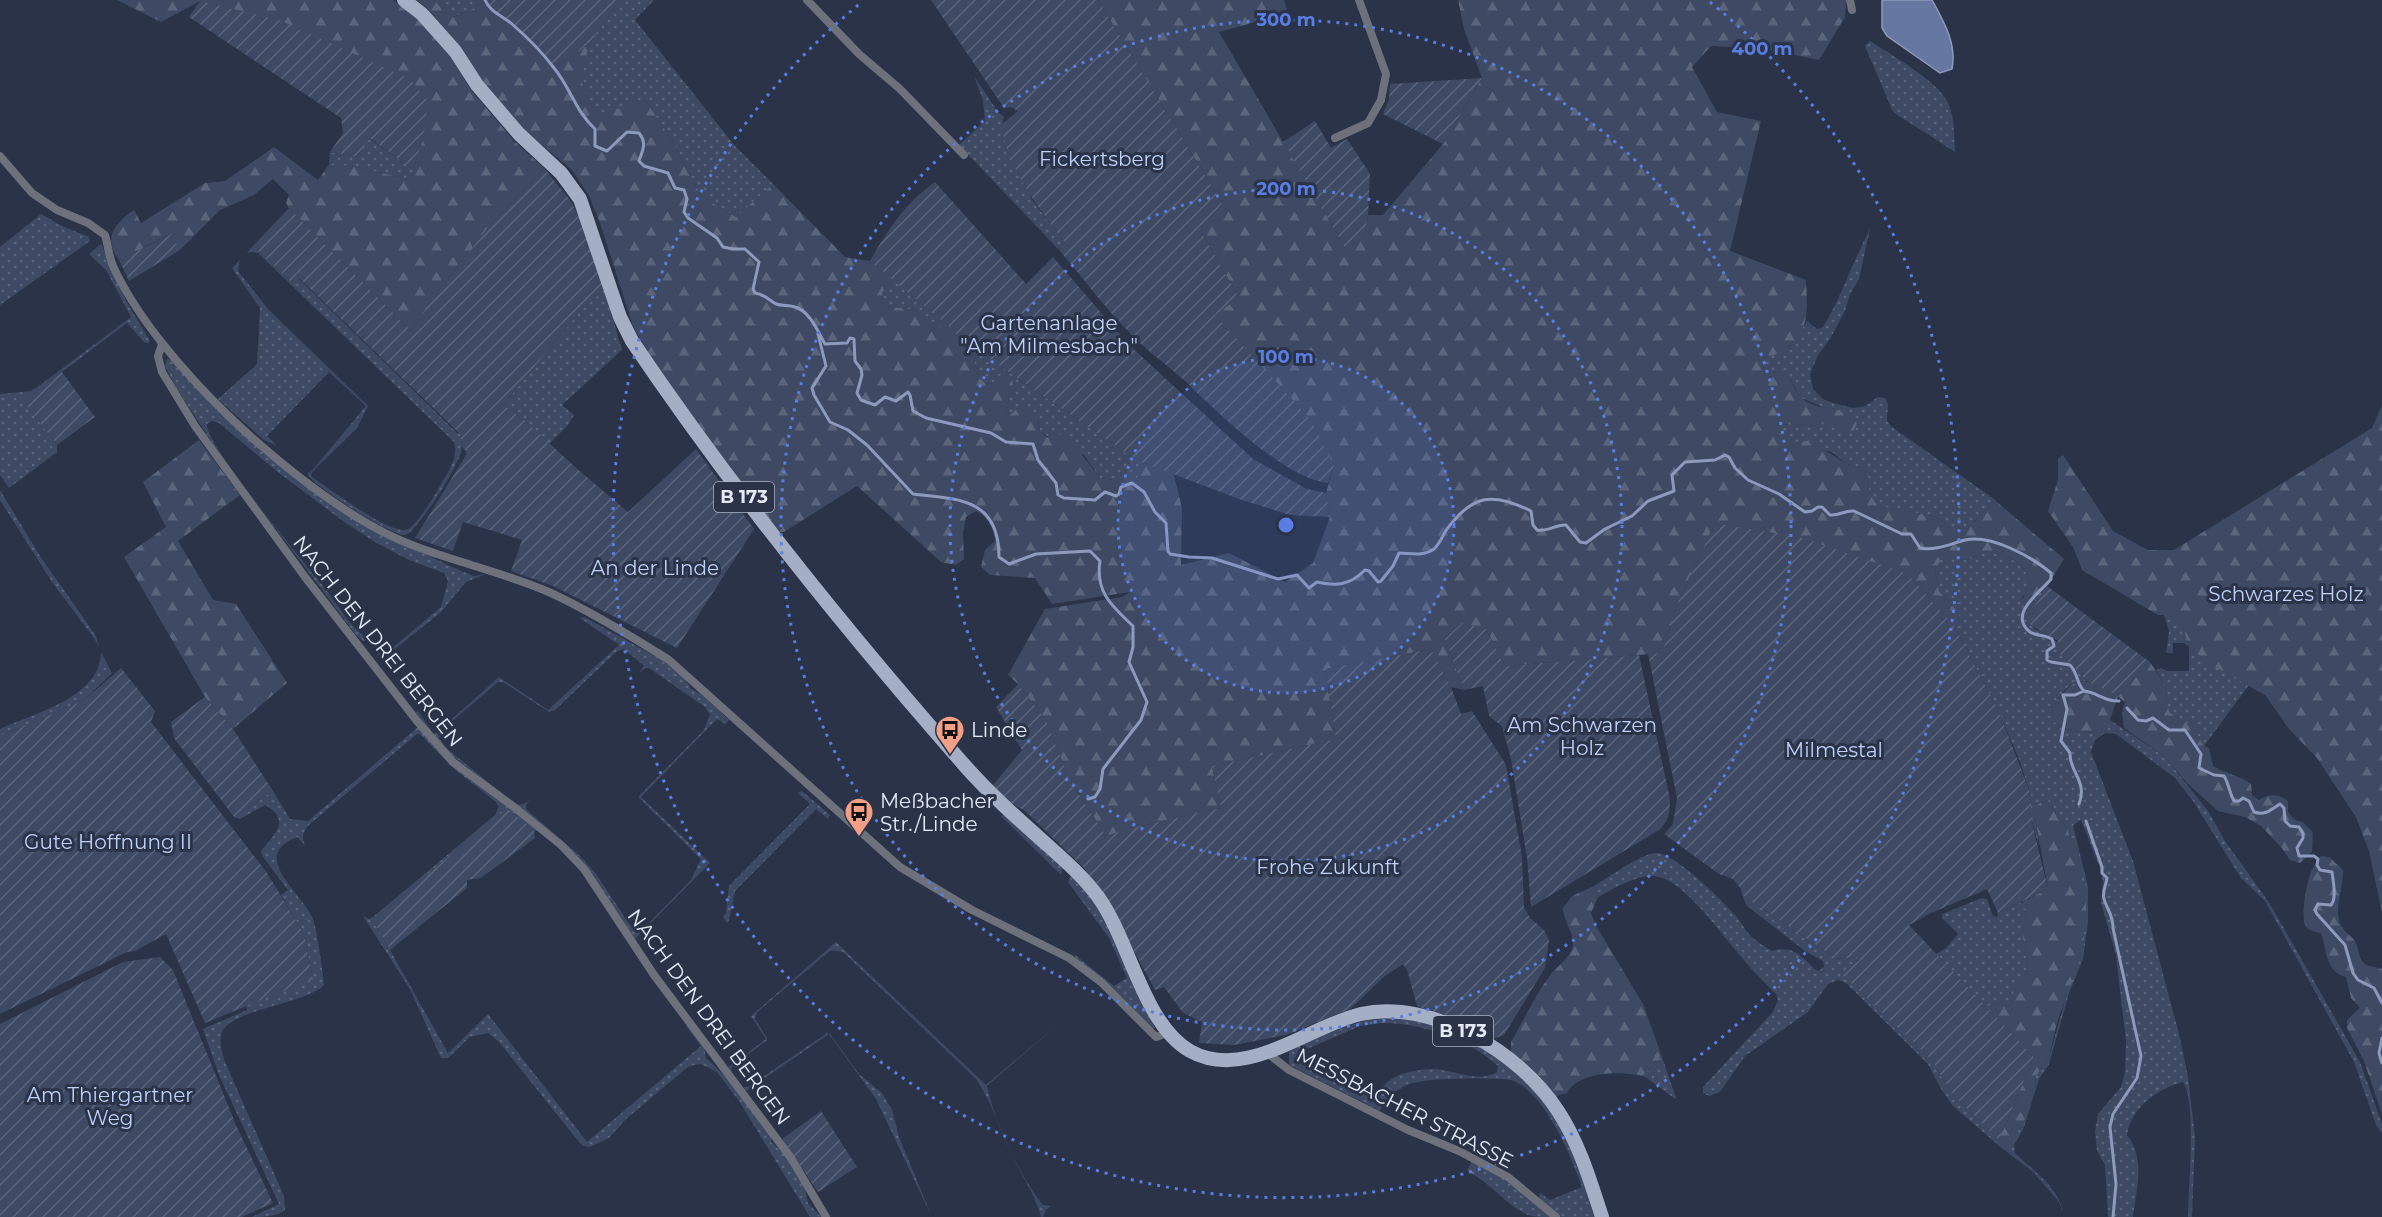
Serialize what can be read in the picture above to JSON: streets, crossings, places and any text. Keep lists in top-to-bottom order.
{
  "streets": {
    "main road": ["B 173"],
    "street": ["NACH DEN DREI BERGEN", "MESSBACHER STRASSE"]
  },
  "crossings": [
    ["B 173", "MESSBACHER STRASSE"]
  ],
  "parks": [
    "Fickertsberg",
    "Gartenanlage \"Am Milmesbach\"",
    "An der Linde",
    "Schwarzes Holz",
    "Am Schwarzen Holz",
    "Milmestal",
    "Gute Hoffnung II",
    "Frohe Zukunft",
    "Am Thiergartner Weg"
  ],
  "places": {
    "bus stop": ["Linde", "Meßbacher Str./Linde"]
  },
  "rings": [
    "300 m",
    "400 m",
    "200 m",
    "100 m"
  ]
}
